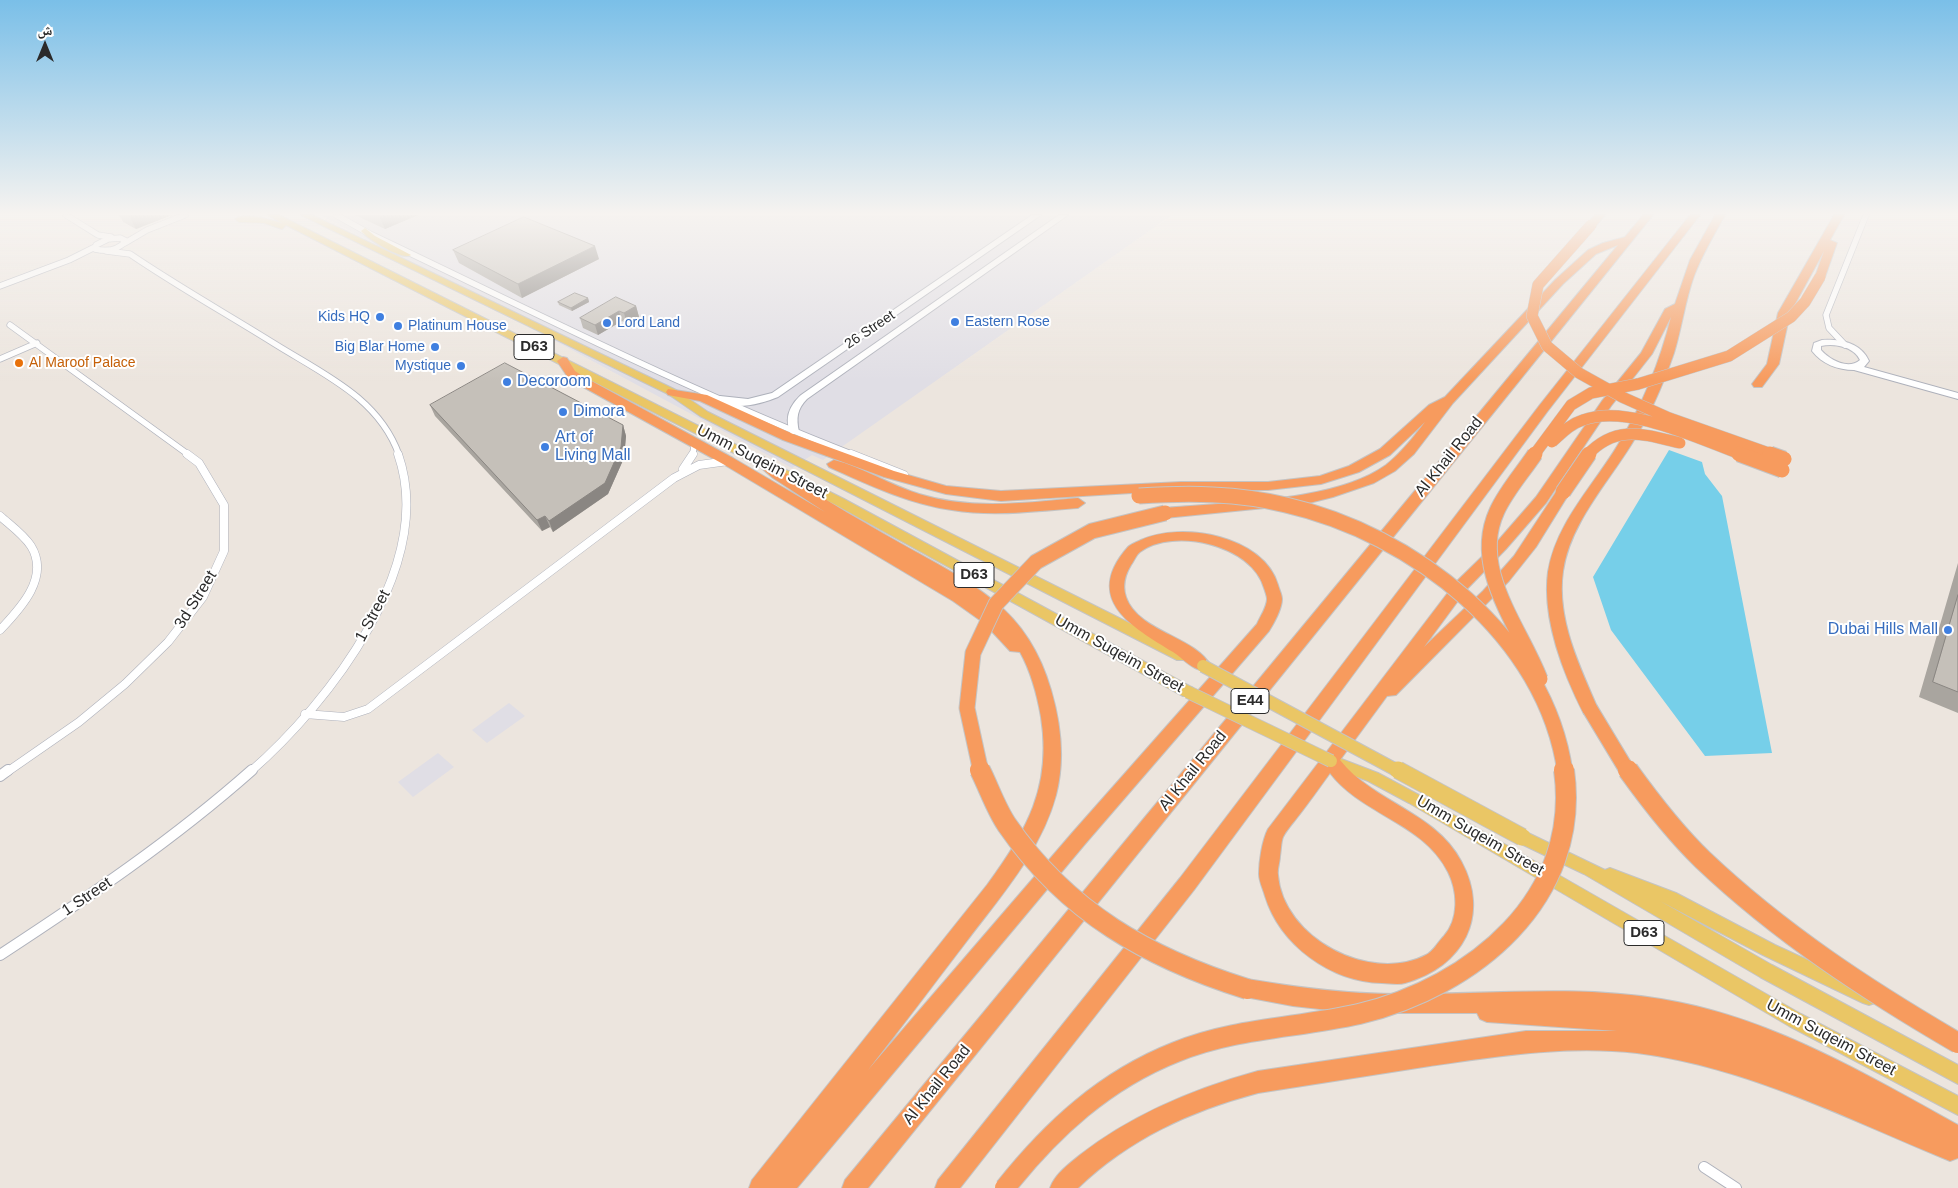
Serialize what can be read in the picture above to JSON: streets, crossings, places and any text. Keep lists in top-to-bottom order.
{
  "streets": {
    "highway": ["Al Khail Road", "E44"],
    "main road": ["26 Street", "D63", "Umm Suqeim Street"],
    "street": ["3d Street", "1 Street"]
  },
  "places": [
    "Kids HQ",
    "Eastern Rose",
    "Lord Land",
    "Platinum House",
    "Big Blar Home",
    "Al Maroof Palace",
    "Mystique",
    "Decoroom",
    "Dimora",
    "Art of Living Mall",
    "Dubai Hills Mall"
  ],
  "north": "top"
}
